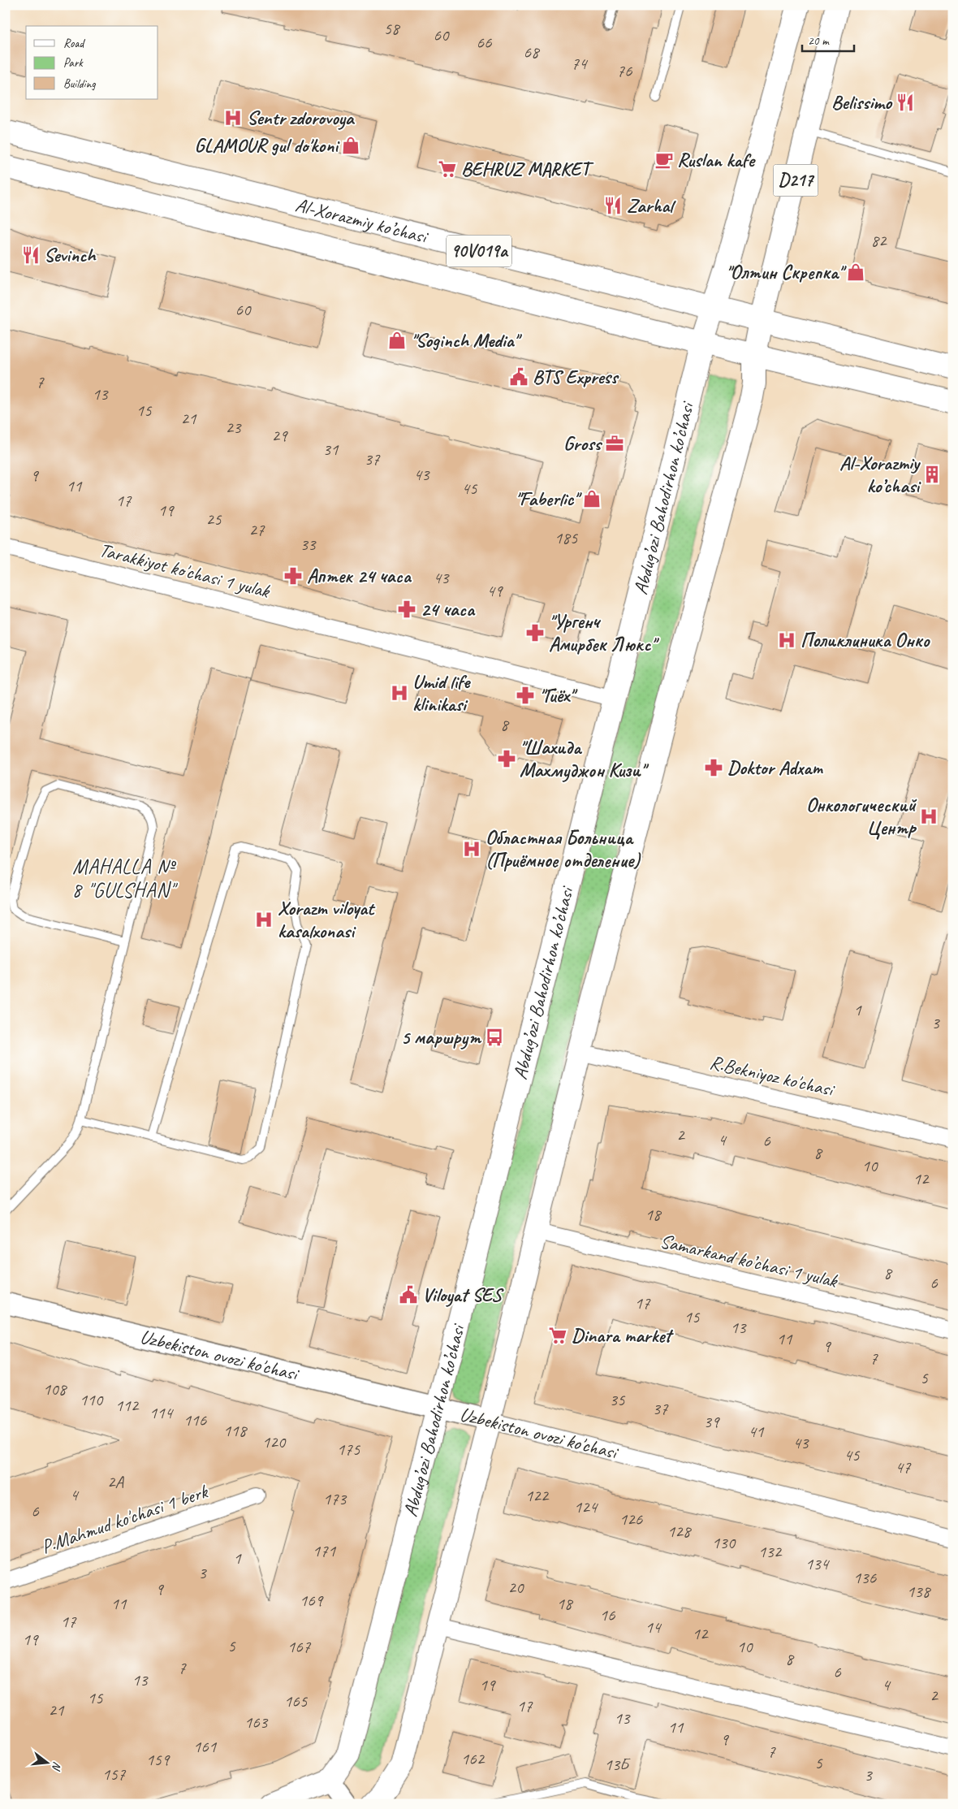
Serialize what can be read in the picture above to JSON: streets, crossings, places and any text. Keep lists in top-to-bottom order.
{
  "streets": {
    "main road": [
      "D217",
      "Al-Xorazmiy ko’chasi",
      "90V019a",
      "Abdug’ozi Bahodirhon ko’chasi"
    ],
    "street": [
      "Tarakkiyot ko'chasi 1 yulak",
      "R.Bekniyoz ko'chasi",
      "Samarkand ko’chasi 1 yulak",
      "Uzbekiston ovozi ko'chasi",
      "P.Mahmud ko'chasi 1 berk"
    ]
  },
  "crossings": [
    ["D217", "Al-Xorazmiy ko’chasi"],
    ["Al-Xorazmiy ko’chasi", "Abdug’ozi Bahodirhon ko’chasi"],
    ["Abdug’ozi Bahodirhon ko’chasi", "Tarakkiyot ko'chasi 1 yulak"],
    ["Abdug’ozi Bahodirhon ko’chasi", "Uzbekiston ovozi ko'chasi"]
  ],
  "districts": ["MAHALLA № 8 \"GULSHAN\""],
  "places": {
    "restaurant": ["Belissimo", "Zarhal", "Sevinch"],
    "hospital": [
      "Sentr zdorovoya",
      "Поликлиника Онко",
      "Umid life klinikasi",
      "Онкологический Центр",
      "Областная Больница (Приёмное отделение)",
      "Xorazm viloyat kasalxonasi"
    ],
    "shop": [
      "GLAMOUR gul do'koni",
      "\"Олтин Скрепка\"",
      "\"Soginch Media\"",
      "\"Faberlic\""
    ],
    "cafe": ["Ruslan kafe"],
    "supermarket": ["BEHRUZ MARKET", "Dinara market"],
    "public building": ["BTS Express", "Viloyat SES"],
    "office": ["Gross"],
    "building": ["Al-Xorazmiy ko’chasi"],
    "pharmacy": [
      "Аптек 24 часа",
      "24 часа",
      "\"Ургенч Амирбек Люкс\"",
      "\"Гиёх\"",
      "\"Шахида Махмуджон Кизи\"",
      "Doktor Adxam"
    ],
    "bus stop": ["5 маршрут"]
  },
  "house_numbers": [
    "58",
    "60",
    "66",
    "68",
    "74",
    "76",
    "82",
    "60",
    "7",
    "13",
    "15",
    "21",
    "23",
    "29",
    "31",
    "37",
    "43",
    "9",
    "11",
    "45",
    "17",
    "19",
    "25",
    "27",
    "185",
    "33",
    "43",
    "49",
    "8",
    "1",
    "3",
    "2",
    "4",
    "6",
    "8",
    "10",
    "12",
    "18",
    "8",
    "6",
    "17",
    "15",
    "13",
    "11",
    "9",
    "7",
    "5",
    "108",
    "110",
    "35",
    "112",
    "37",
    "114",
    "116",
    "39",
    "118",
    "41",
    "120",
    "43",
    "175",
    "45",
    "47",
    "2A",
    "4",
    "122",
    "173",
    "124",
    "6",
    "126",
    "128",
    "130",
    "171",
    "132",
    "1",
    "134",
    "3",
    "136",
    "20",
    "9",
    "138",
    "169",
    "11",
    "18",
    "16",
    "17",
    "14",
    "12",
    "19",
    "5",
    "167",
    "10",
    "8",
    "7",
    "6",
    "13",
    "19",
    "4",
    "2",
    "15",
    "165",
    "17",
    "21",
    "13",
    "163",
    "11",
    "9",
    "161",
    "7",
    "162",
    "159",
    "5",
    "13Б",
    "157",
    "3"
  ],
  "legend": ["Road", "Park", "Building"],
  "scale_bar": "20 m",
  "north": "right"
}
